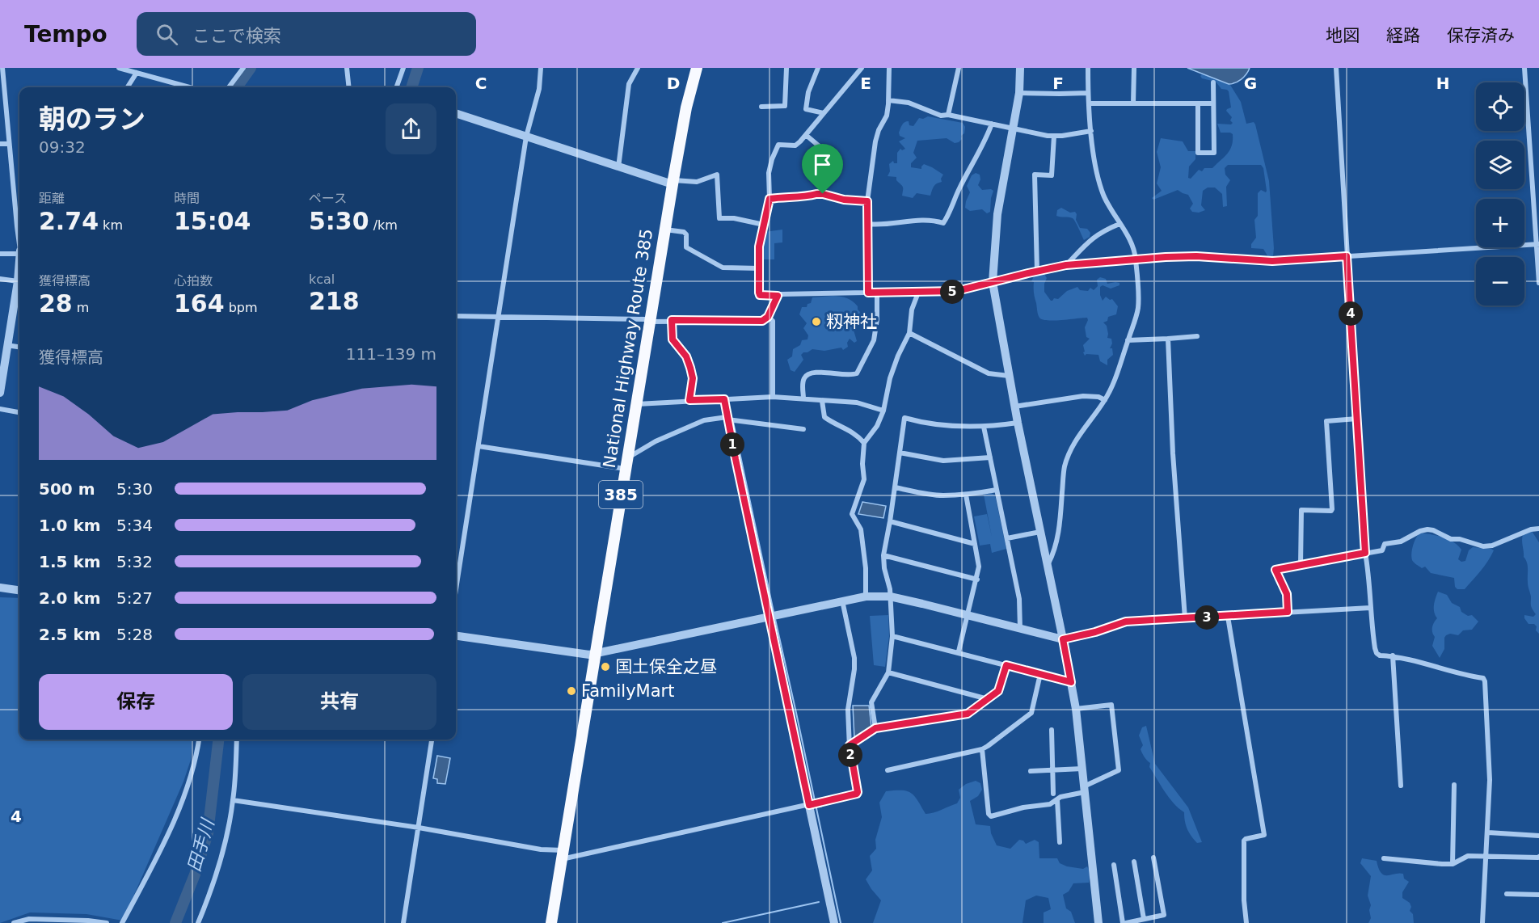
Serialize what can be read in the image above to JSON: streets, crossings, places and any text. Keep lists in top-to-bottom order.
{
  "streets": {
    "highway": ["National Highway Route 385", "385"]
  },
  "water": ["田手川"],
  "places": ["籾神社", "国土保全之昼", "FamilyMart"],
  "page": {
    "header": "Tempo",
    "search": "ここで検索",
    "nav": ["地図", "経路", "保存済み"],
    "map_buttons": ["+", "−"],
    "heading": ["朝のラン", "09:32"],
    "stats": [
      ["距離", "2.74 km"],
      ["時間", "15:04"],
      ["ペース", "5:30 /km"],
      ["獲得標高", "28 m"],
      ["心拍数", "164 bpm"],
      ["kcal", "218"]
    ],
    "pins": [
      "5",
      "4",
      "1",
      "3",
      "2"
    ],
    "chart": ["獲得標高", "111–139 m"],
    "list": [
      {
        "name": "500 m",
        "note": "5:30"
      },
      {
        "name": "1.0 km",
        "note": "5:34"
      },
      {
        "name": "1.5 km",
        "note": "5:32"
      },
      {
        "name": "2.0 km",
        "note": "5:27"
      },
      {
        "name": "2.5 km",
        "note": "5:28"
      }
    ],
    "buttons": ["保存", "共有"]
  },
  "grid": {
    "columns": [
      "C",
      "D",
      "E",
      "F",
      "G",
      "H"
    ],
    "rows": ["4"]
  }
}
